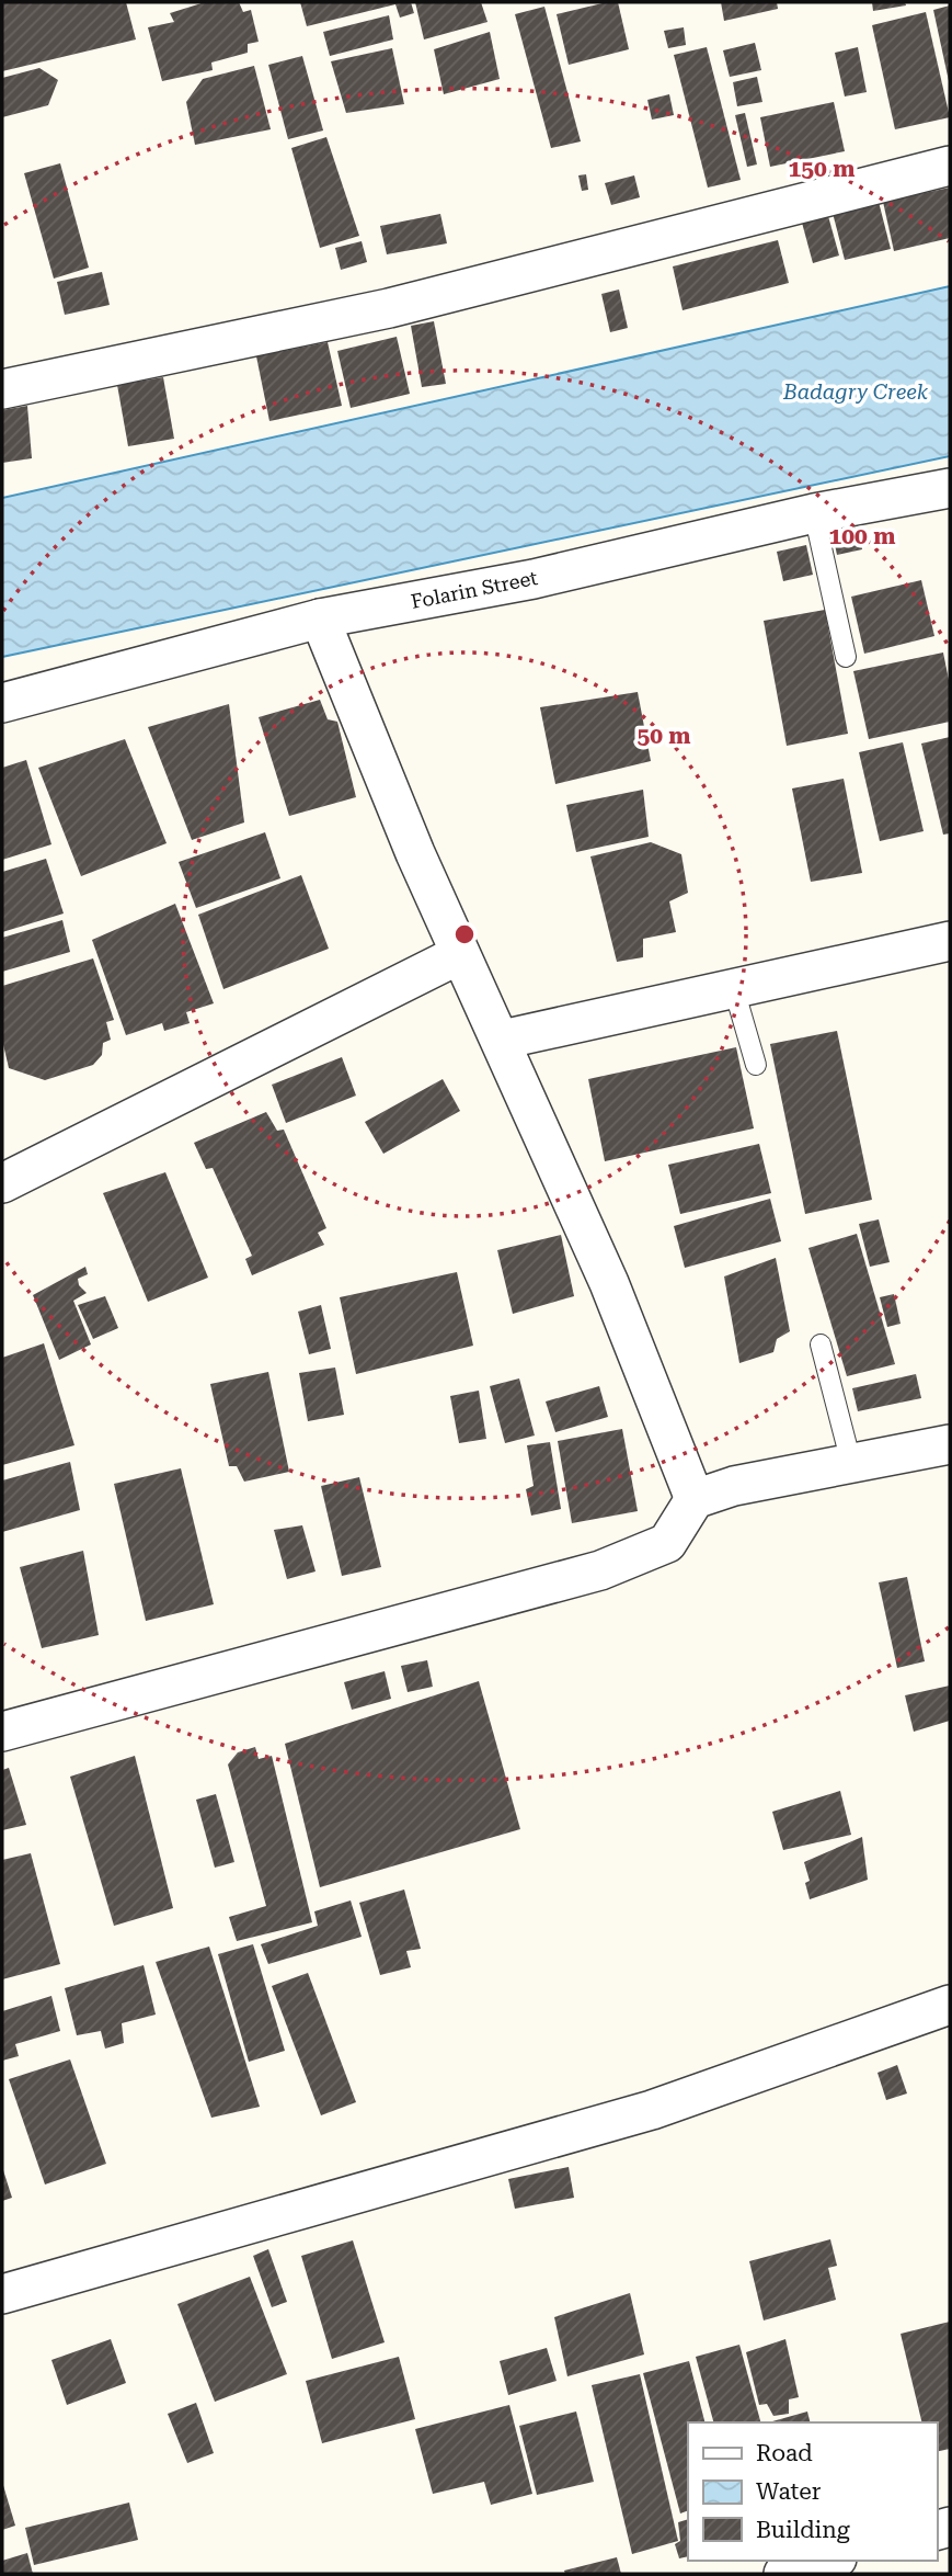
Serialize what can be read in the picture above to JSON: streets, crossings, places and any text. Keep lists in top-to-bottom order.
{
  "streets": {
    "street": ["Folarin Street"]
  },
  "water": ["Badagry Creek"],
  "legend": ["Road", "Water", "Building"],
  "rings": ["150 m", "100 m", "50 m"]
}
